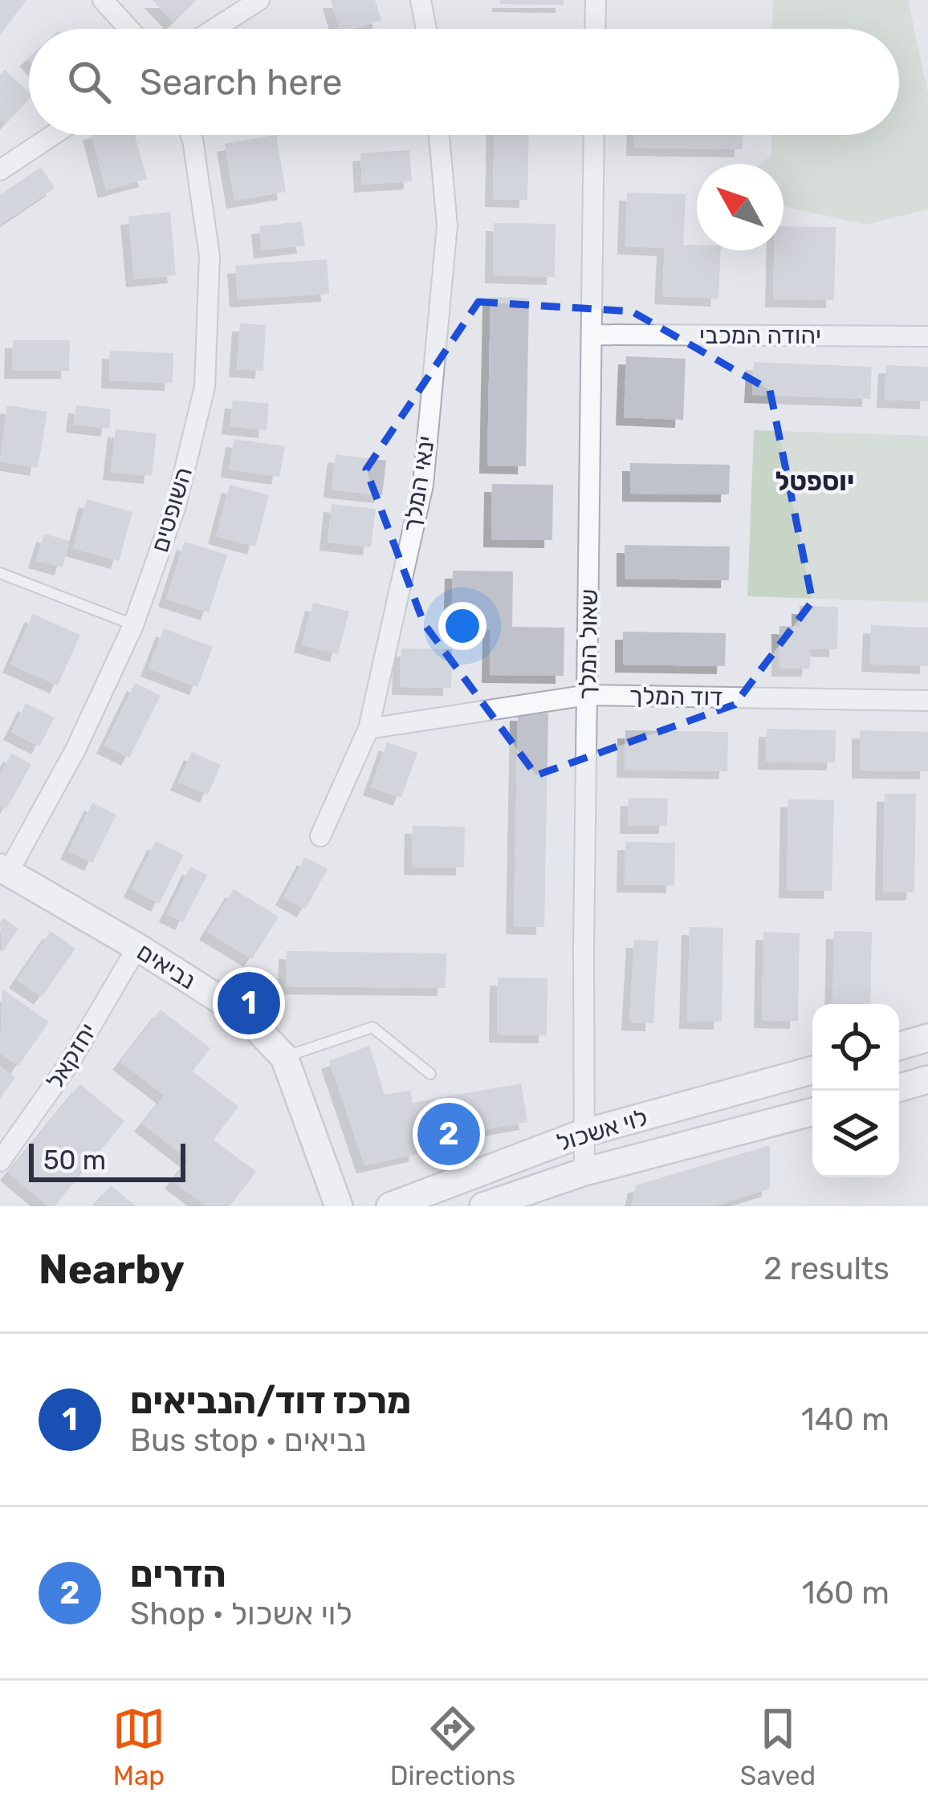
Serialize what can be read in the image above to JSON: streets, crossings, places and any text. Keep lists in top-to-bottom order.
{
  "streets": {
    "street": [
      "יהודה המכבי",
      "ינאי המלך",
      "השופטים",
      "שאול המלך",
      "דוד המלך",
      "נביאים",
      "יחזקאל",
      "לוי אשכול"
    ]
  },
  "crossings": [
    ["יהודה המכבי", "שאול המלך"],
    ["ינאי המלך", "דוד המלך"],
    ["השופטים", "נביאים"],
    ["שאול המלך", "דוד המלך"],
    ["שאול המלך", "לוי אשכול"],
    ["נביאים", "יחזקאל"]
  ],
  "districts": ["יוספטל"],
  "scale_bar": "50 m",
  "north": "top left",
  "page": {
    "search": "Search here",
    "pins": ["1", "2"],
    "scale": "50 m",
    "heading": ["Nearby", "2 results"],
    "list": [
      {
        "mark": "1",
        "name": "מרכז דוד/הנביאים",
        "note": "Bus stop · נביאים",
        "value": "140 m"
      },
      {
        "mark": "2",
        "name": "הדרים",
        "note": "Shop · לוי אשכול",
        "value": "160 m"
      }
    ],
    "nav": ["Map", "Directions", "Saved"]
  }
}
